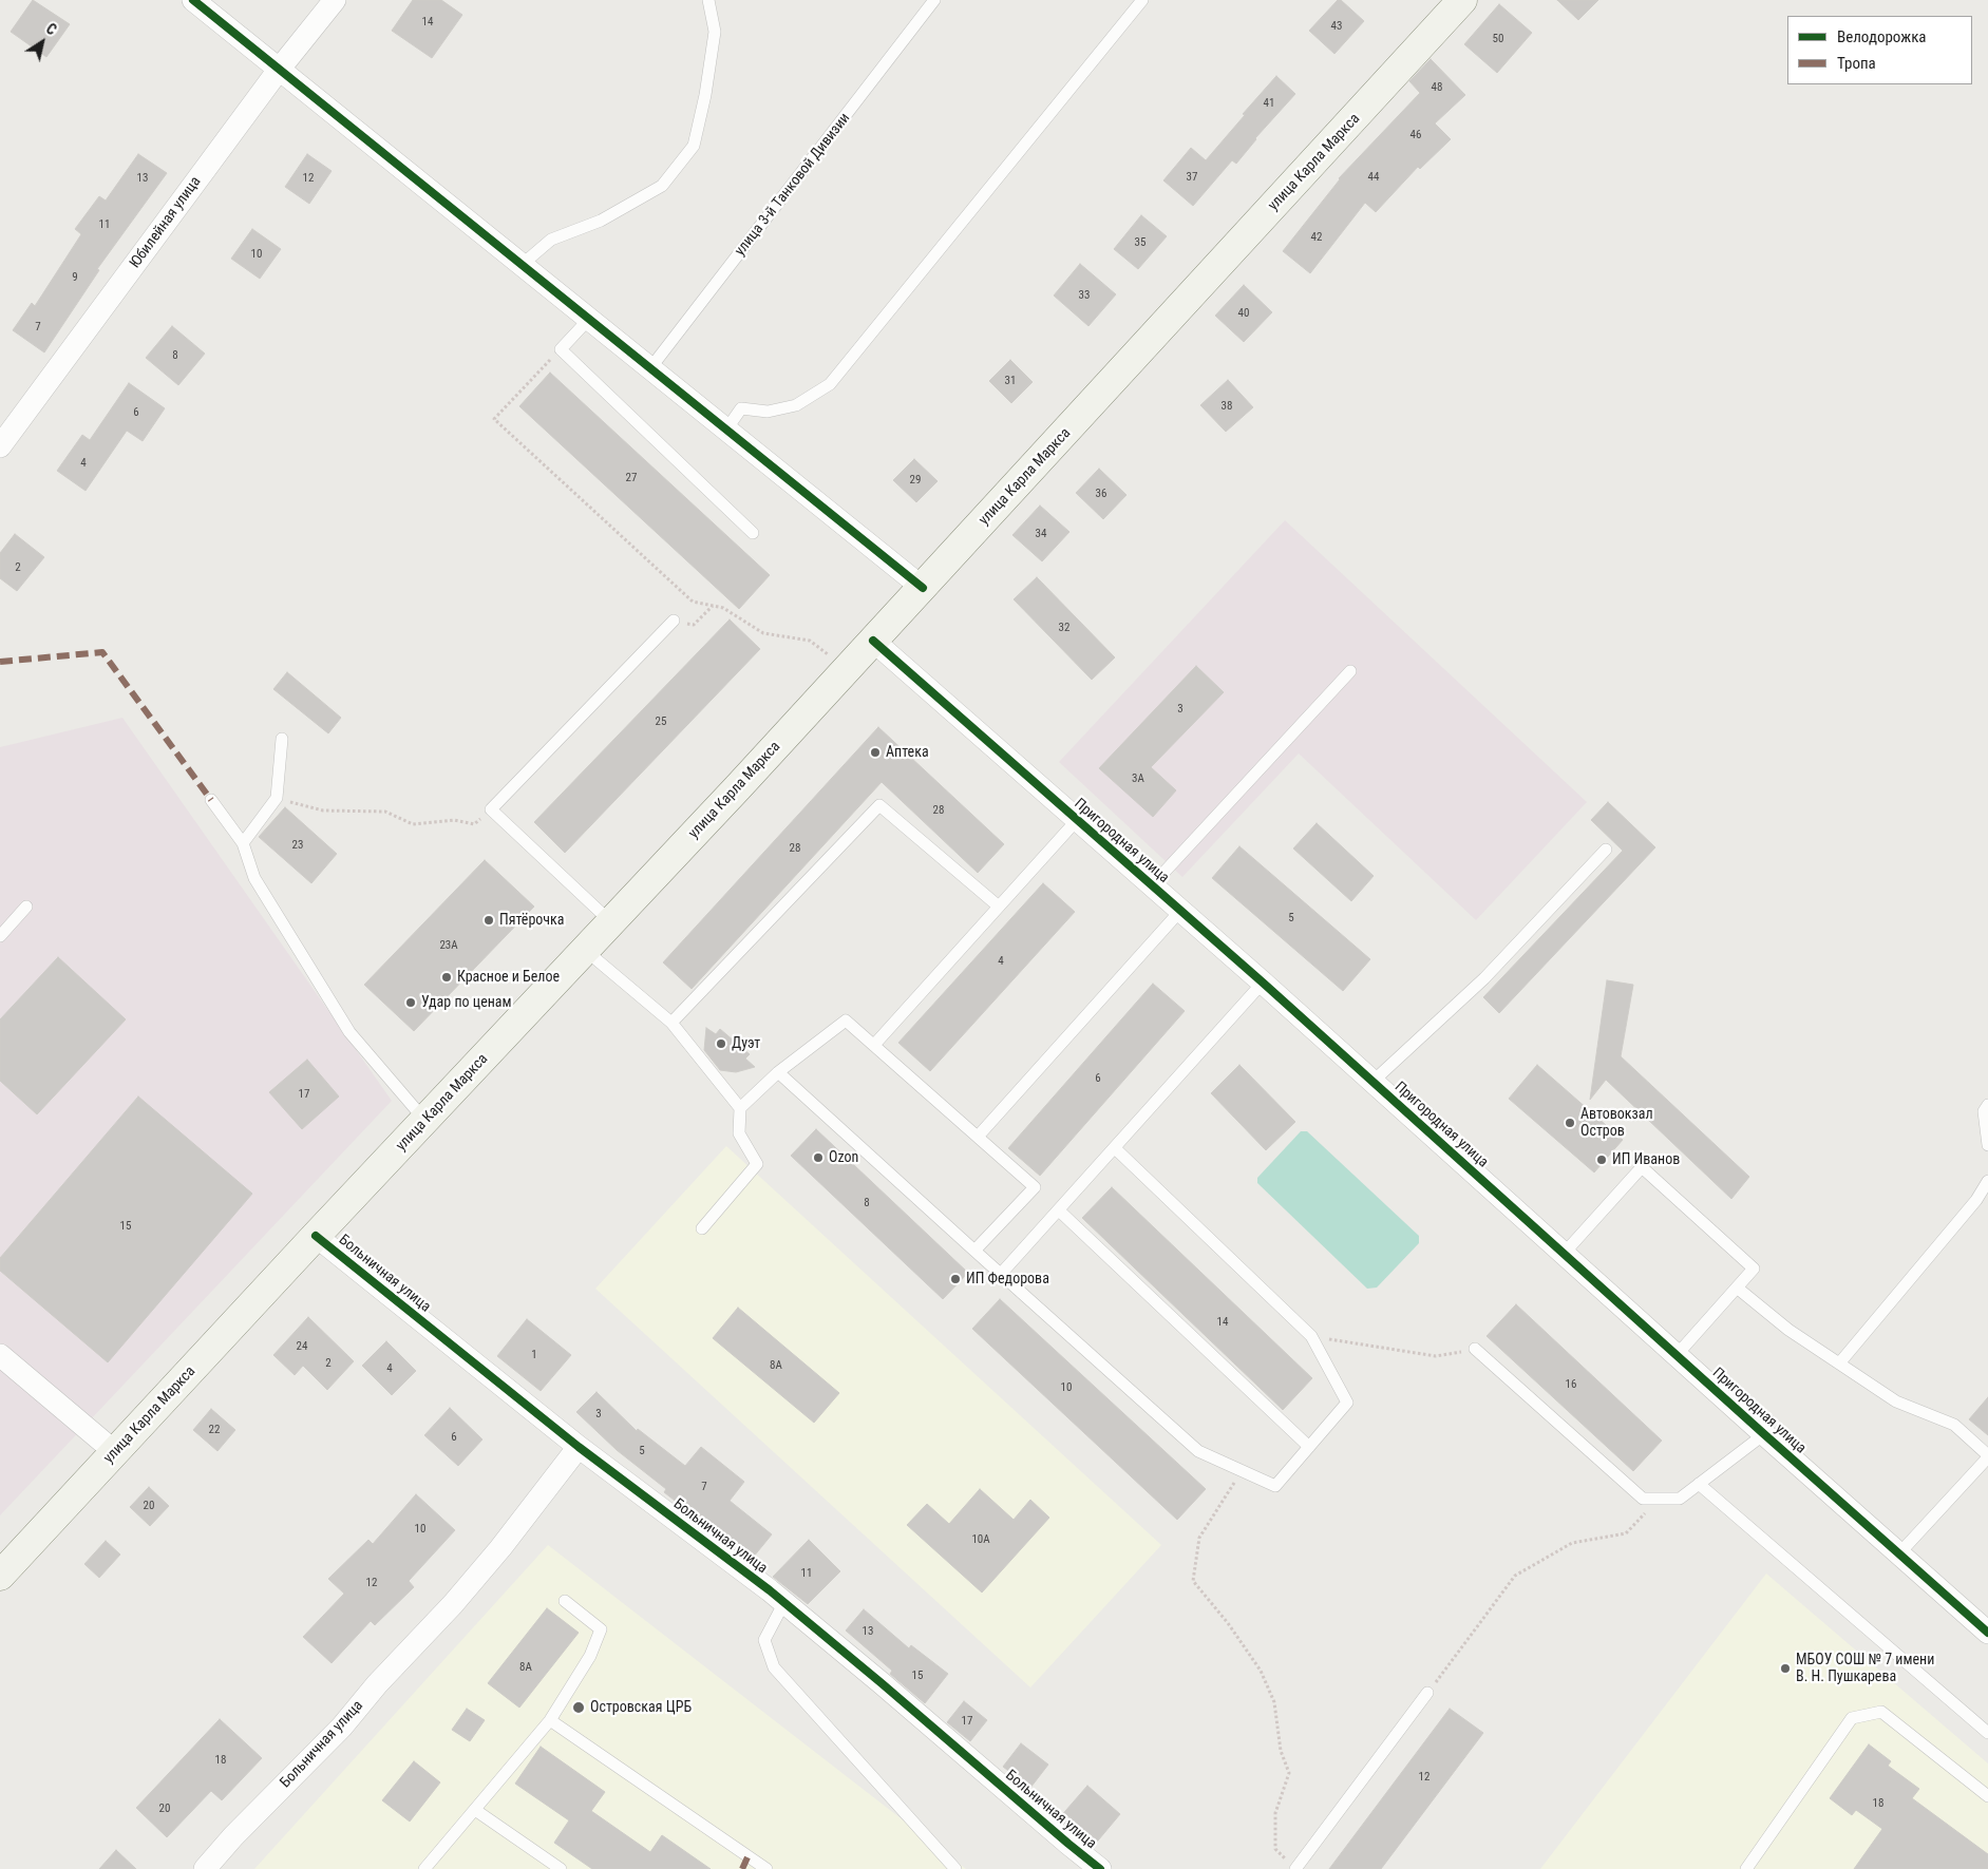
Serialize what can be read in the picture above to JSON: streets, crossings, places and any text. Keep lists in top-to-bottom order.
{
  "streets": {
    "main road": ["улица Карла Маркса"],
    "street": ["Юбилейная улица", "Пригородная улица", "Больничная улица"],
    "lane": ["улица 3-й Танковой Дивизии"]
  },
  "crossings": [
    ["улица Карла Маркса", "Пригородная улица"],
    ["улица Карла Маркса", "Больничная улица"]
  ],
  "places": [
    "Аптека",
    "Пятёрочка",
    "Красное и Белое",
    "Удар по ценам",
    "Дуэт",
    "Автовокзал Остров",
    "Ozon",
    "ИП Иванов",
    "ИП Федорова",
    "МБОУ СОШ № 7 имени В. Н. Пушкарева",
    "Островская ЦРБ"
  ],
  "house_numbers": [
    "14",
    "43",
    "50",
    "48",
    "41",
    "46",
    "37",
    "44",
    "13",
    "12",
    "11",
    "42",
    "35",
    "10",
    "9",
    "33",
    "40",
    "7",
    "8",
    "31",
    "38",
    "6",
    "4",
    "27",
    "29",
    "36",
    "34",
    "2",
    "32",
    "3",
    "25",
    "3А",
    "28",
    "23",
    "28",
    "5",
    "23А",
    "4",
    "6",
    "17",
    "8",
    "15",
    "14",
    "24",
    "1",
    "2",
    "8А",
    "4",
    "16",
    "10",
    "3",
    "22",
    "6",
    "5",
    "7",
    "20",
    "10",
    "10А",
    "11",
    "12",
    "13",
    "8А",
    "15",
    "17",
    "18",
    "12",
    "18",
    "20"
  ],
  "legend": ["Велодорожка", "Тропа"],
  "north": "top right"
}
